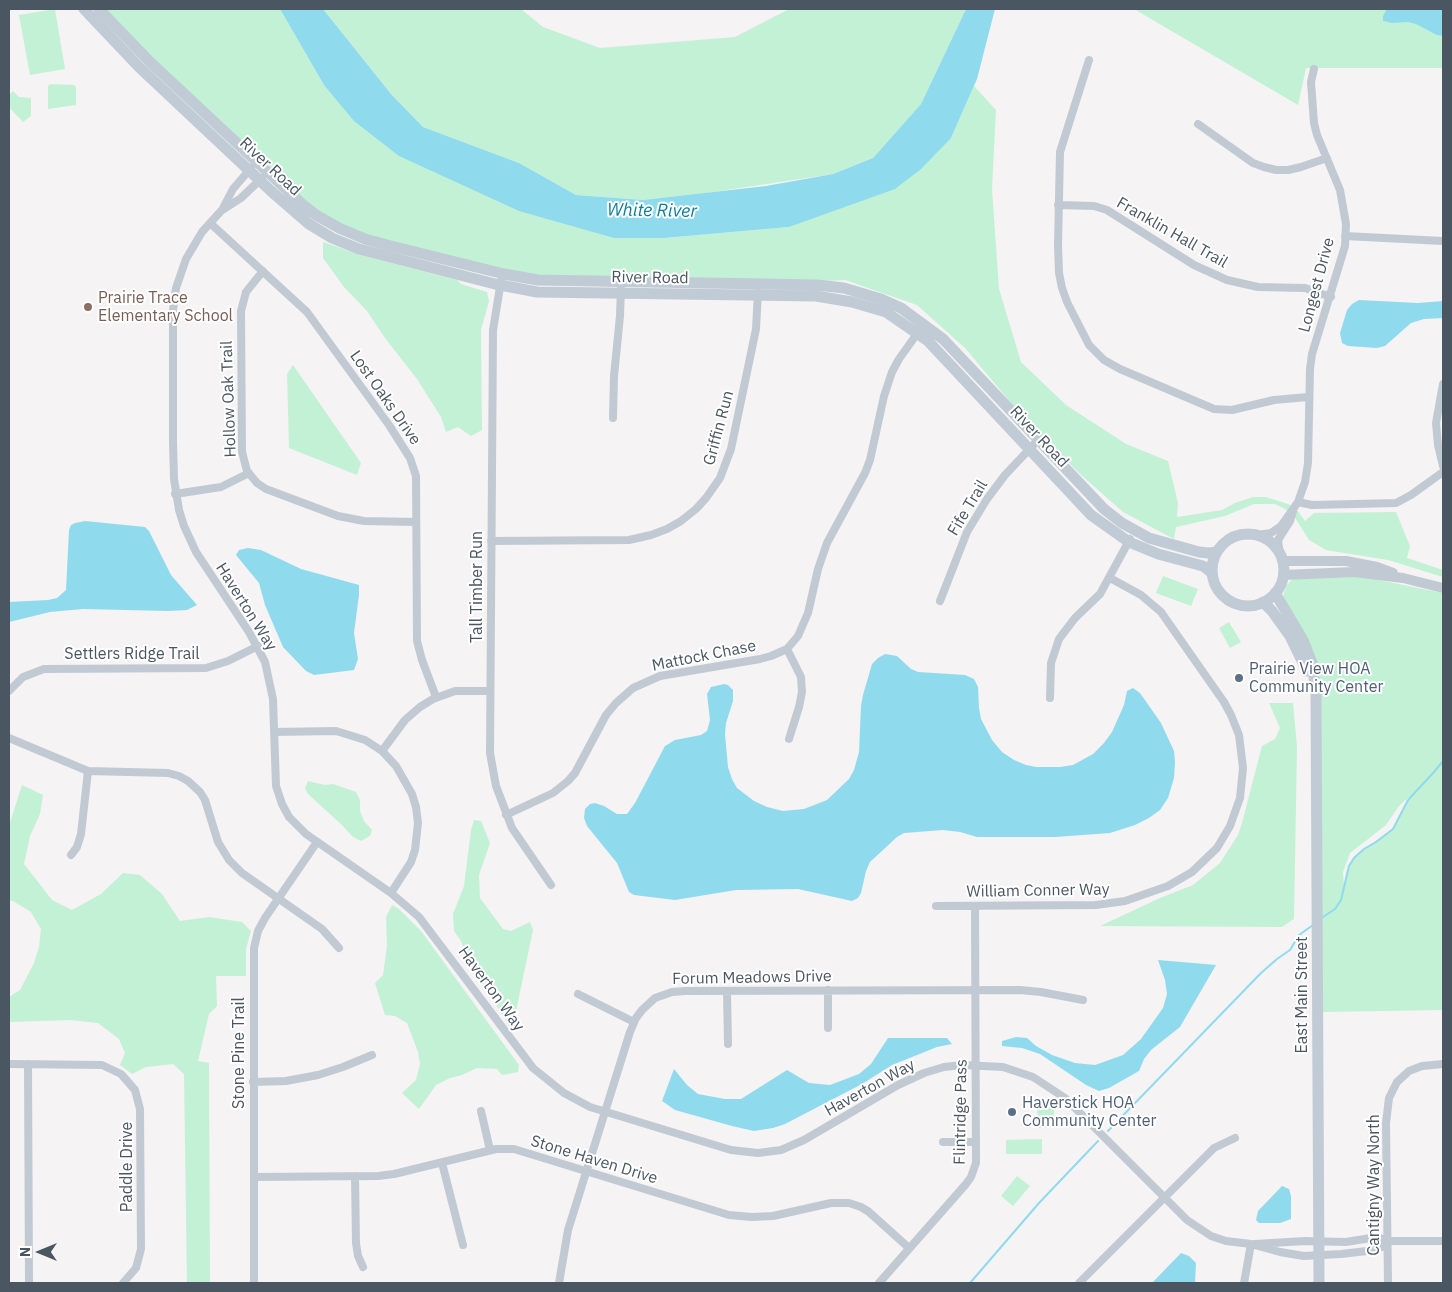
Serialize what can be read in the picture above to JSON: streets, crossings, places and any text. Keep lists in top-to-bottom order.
{
  "streets": {
    "main road": ["River Road", "East Main Street"],
    "street": [
      "Franklin Hall Trail",
      "Longest Drive",
      "Lost Oaks Drive",
      "Hollow Oak Trail",
      "Griffin Run",
      "Fife Trail",
      "Tall Timber Run",
      "Haverton Way",
      "Settlers Ridge Trail",
      "Mattock Chase",
      "William Conner Way",
      "Forum Meadows Drive",
      "Stone Pine Trail",
      "Flintridge Pass",
      "Stone Haven Drive",
      "Paddle Drive",
      "Cantigny Way North"
    ]
  },
  "crossings": [
    ["River Road", "Longest Drive"],
    ["River Road", "Griffin Run"],
    ["River Road", "Fife Trail"],
    ["River Road", "Tall Timber Run"],
    ["River Road", "Haverton Way"],
    ["River Road", "East Main Street"],
    ["Franklin Hall Trail", "Longest Drive"],
    ["Longest Drive", "East Main Street"],
    ["Lost Oaks Drive", "Hollow Oak Trail"],
    ["Lost Oaks Drive", "Haverton Way"],
    ["Griffin Run", "Tall Timber Run"],
    ["Tall Timber Run", "Mattock Chase"],
    ["Haverton Way", "Settlers Ridge Trail"],
    ["Haverton Way", "Forum Meadows Drive"],
    ["Haverton Way", "East Main Street"],
    ["Haverton Way", "Stone Pine Trail"],
    ["Haverton Way", "Flintridge Pass"],
    ["Haverton Way", "Cantigny Way North"],
    ["William Conner Way", "Flintridge Pass"],
    ["Forum Meadows Drive", "Flintridge Pass"],
    ["Forum Meadows Drive", "Stone Haven Drive"],
    ["Stone Pine Trail", "Stone Haven Drive"],
    ["Flintridge Pass", "Stone Haven Drive"]
  ],
  "water": ["White River"],
  "places": ["Prairie Trace Elementary School", "Prairie View HOA Community Center", "Haverstick HOA Community Center"],
  "north": "left"
}
